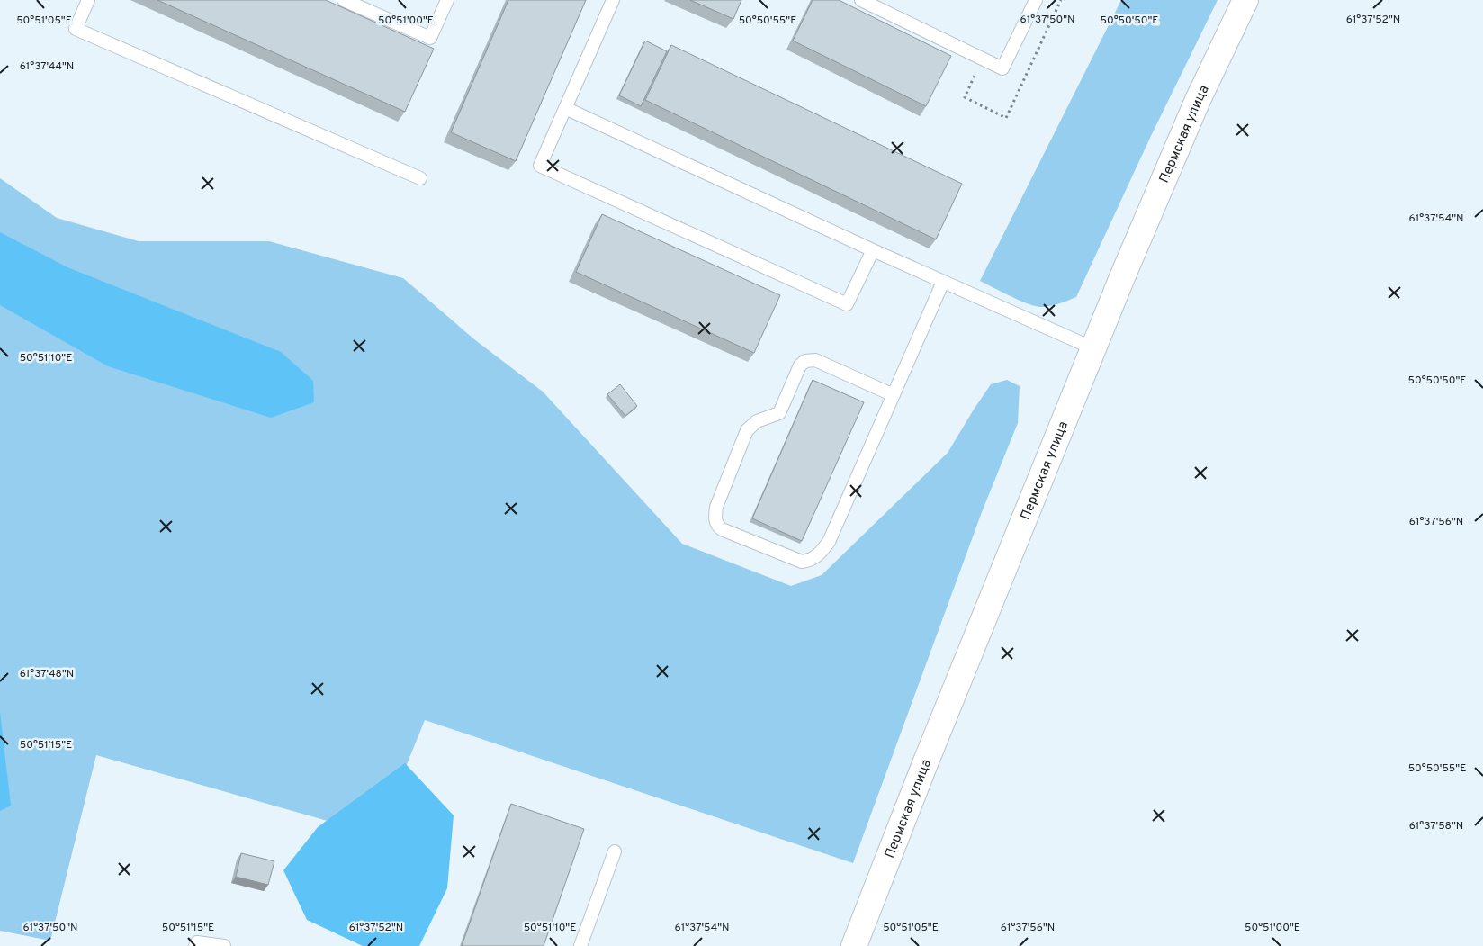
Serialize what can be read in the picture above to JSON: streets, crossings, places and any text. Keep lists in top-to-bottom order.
{
  "streets": {
    "main road": ["Пермская улица"]
  },
  "coordinates": [
    "61°37'50\"N",
    "61°37'52\"N",
    "50°51'05\"E",
    "50°51'00\"E",
    "50°50'55\"E",
    "50°50'50\"E",
    "61°37'44\"N",
    "61°37'54\"N",
    "50°51'10\"E",
    "61°37'56\"N",
    "61°37'48\"N",
    "50°51'15\"E",
    "61°37'58\"N"
  ]
}
